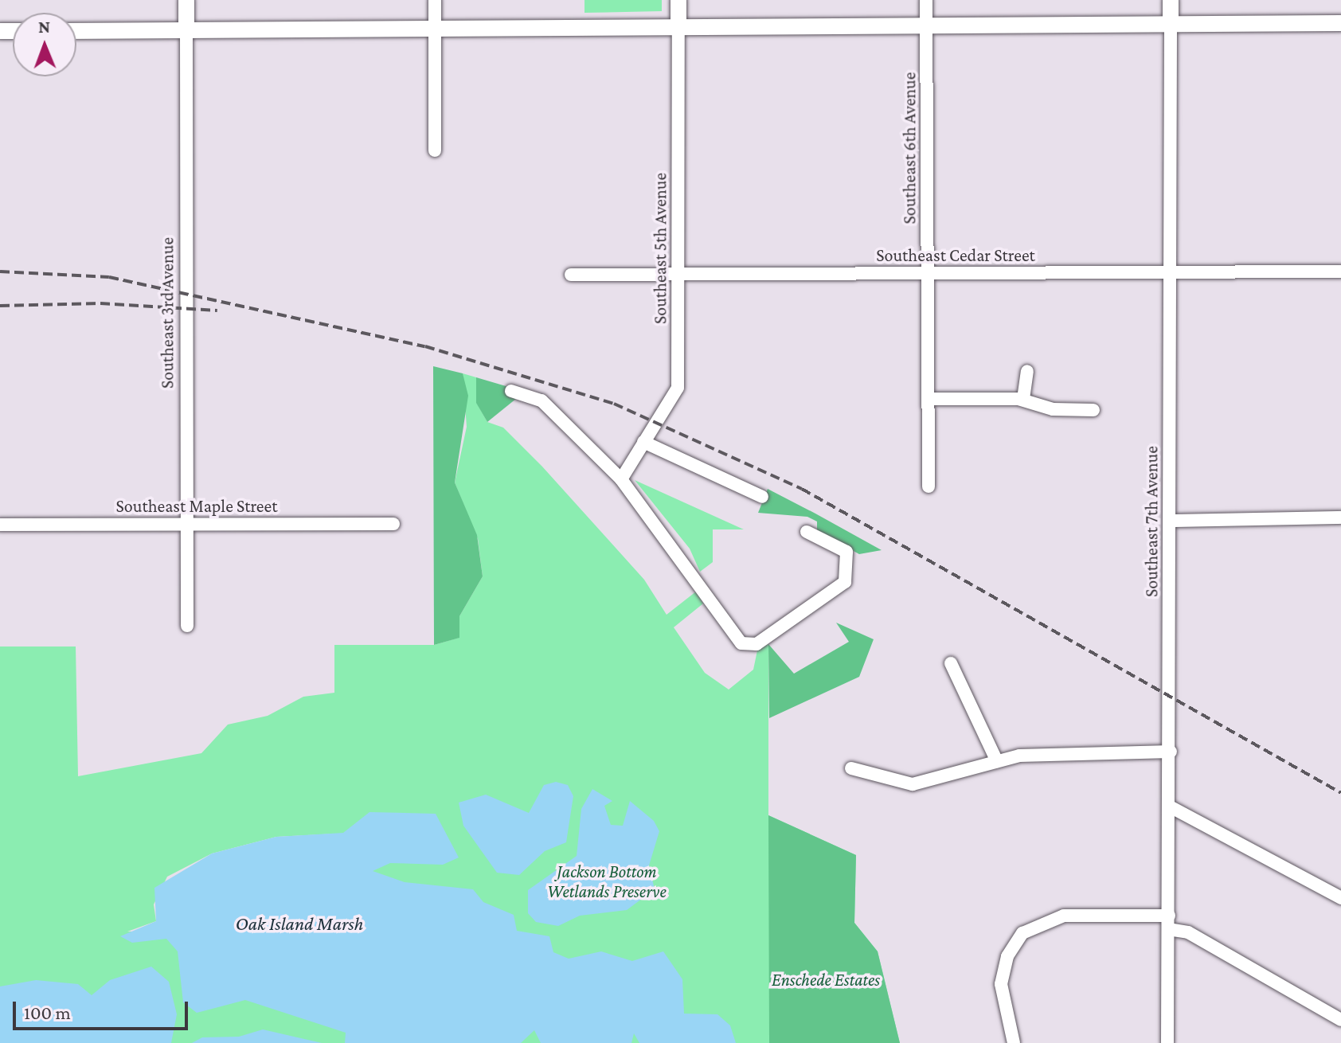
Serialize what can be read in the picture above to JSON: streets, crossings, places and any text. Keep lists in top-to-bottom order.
{
  "streets": {
    "street": [
      "Southeast 6th Avenue",
      "Southeast 5th Avenue",
      "Southeast Cedar Street",
      "Southeast 3rd Avenue",
      "Southeast Maple Street",
      "Southeast 7th Avenue"
    ]
  },
  "crossings": [
    ["Southeast 6th Avenue", "Southeast Cedar Street"],
    ["Southeast 5th Avenue", "Southeast Cedar Street"],
    ["Southeast Cedar Street", "Southeast 7th Avenue"],
    ["Southeast 3rd Avenue", "Southeast Maple Street"]
  ],
  "water": ["Oak Island Marsh"],
  "parks": ["Jackson Bottom Wetlands Preserve", "Enschede Estates"],
  "scale_bar": "100 m",
  "north": "top"
}
